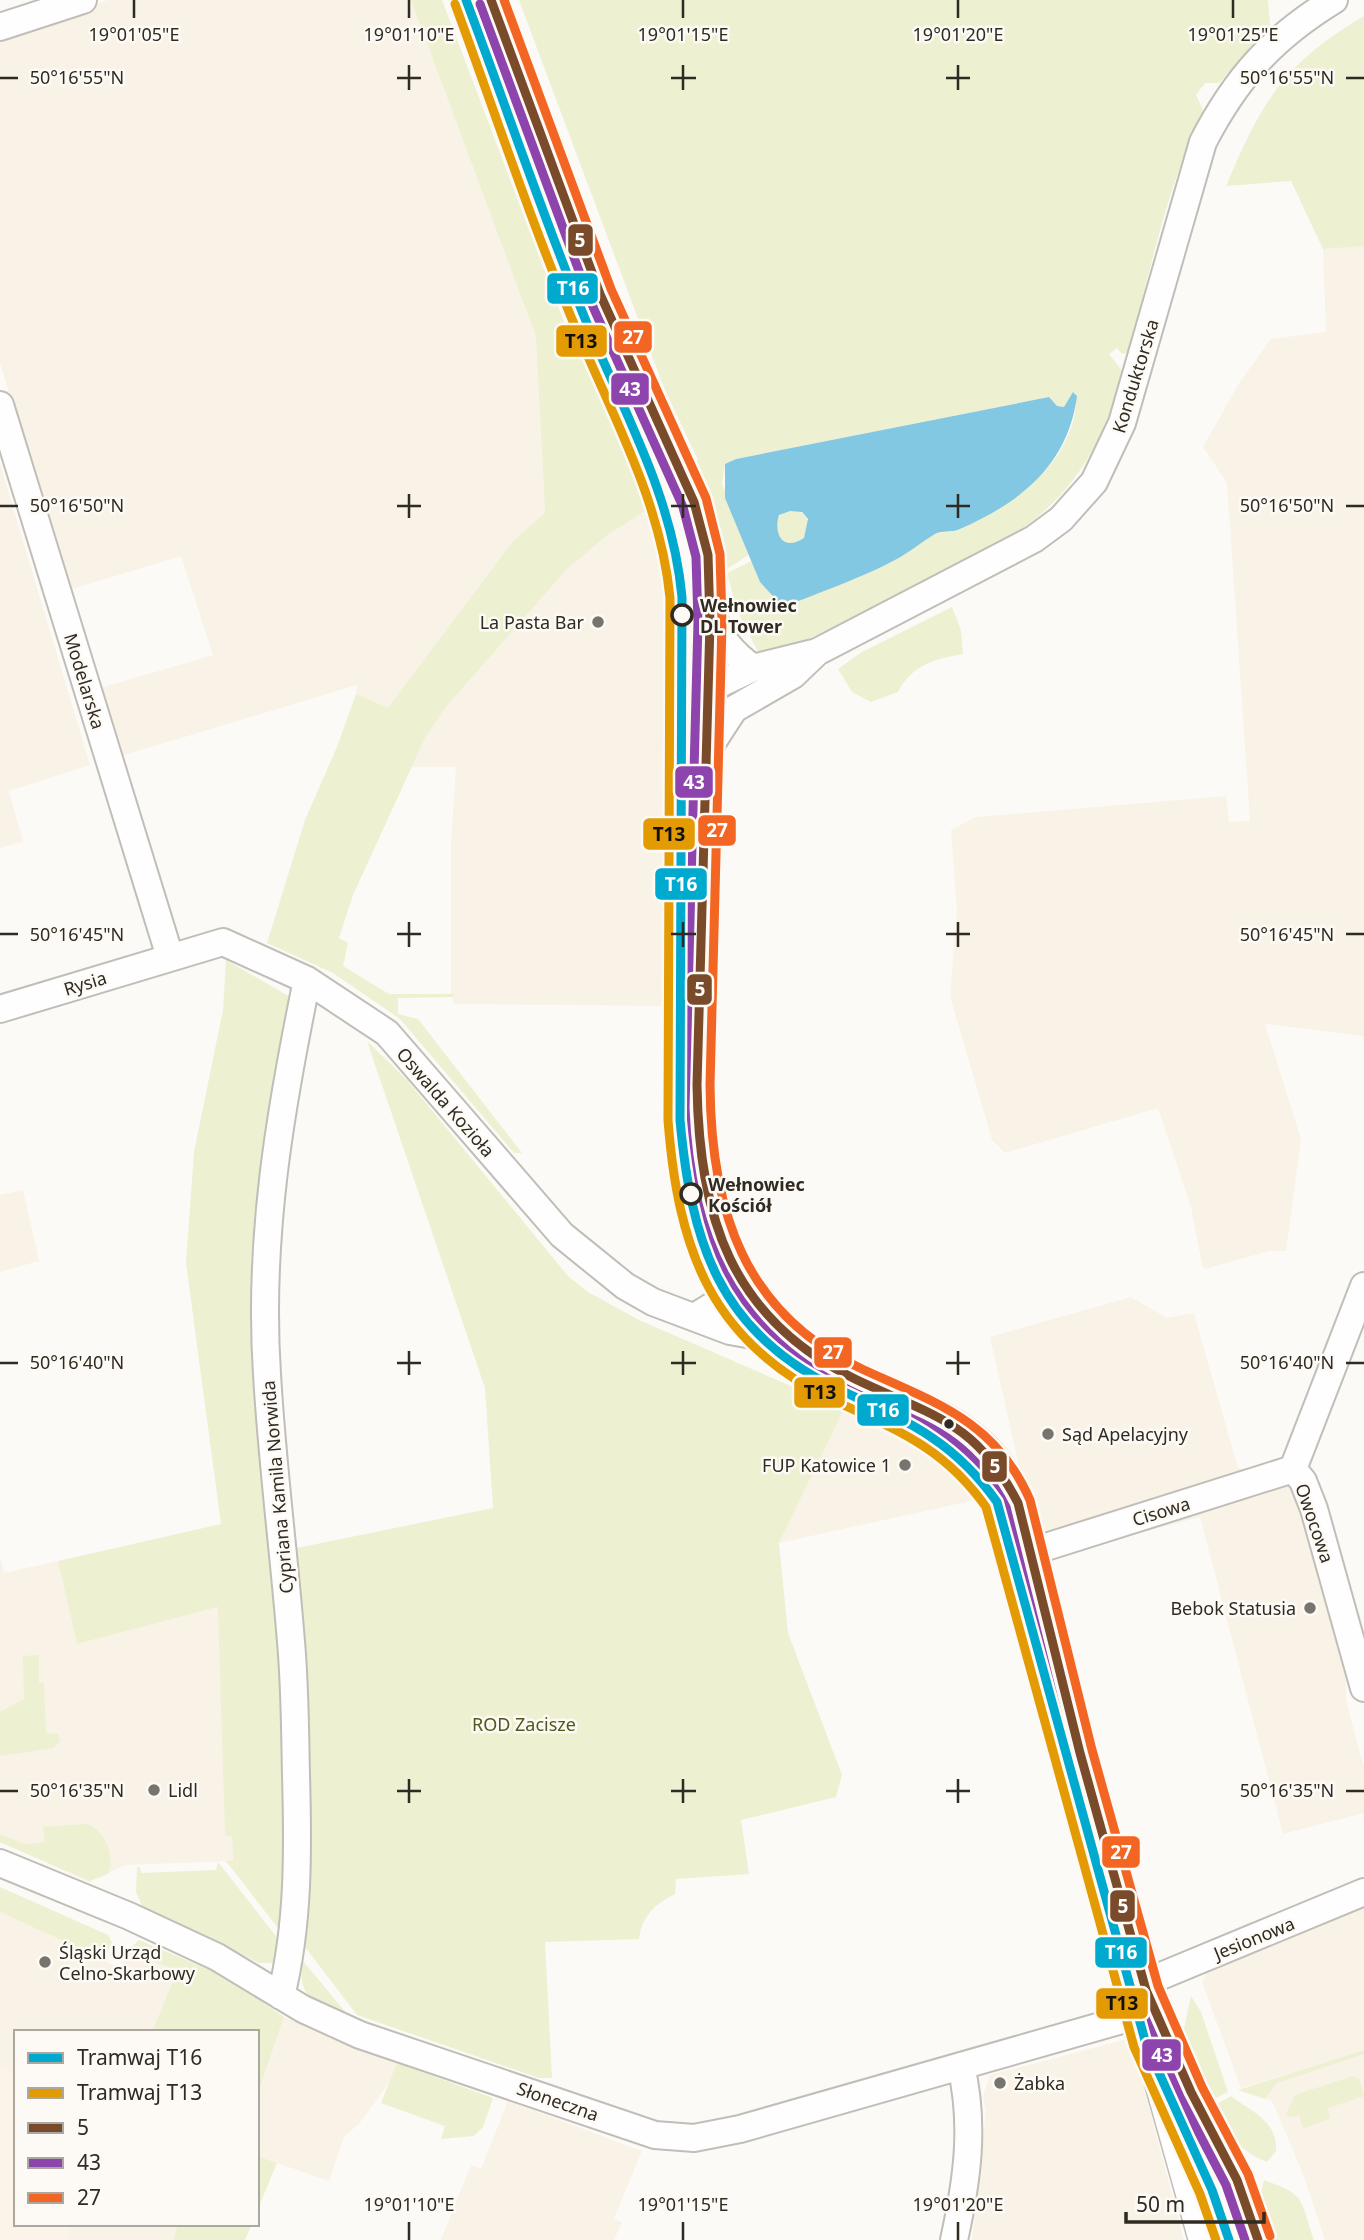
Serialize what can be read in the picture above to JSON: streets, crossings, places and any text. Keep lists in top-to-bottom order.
{
  "streets": {
    "street": [
      "Konduktorska",
      "Modelarska",
      "Rysia",
      "Oswalda Kozioła",
      "Cypriana Kamila Norwida",
      "Cisowa",
      "Owocowa",
      "Jesionowa",
      "Słoneczna"
    ]
  },
  "crossings": [
    ["Modelarska", "Rysia"],
    ["Modelarska", "Oswalda Kozioła"],
    ["Rysia", "Oswalda Kozioła"],
    ["Oswalda Kozioła", "Cypriana Kamila Norwida"],
    ["Cypriana Kamila Norwida", "Słoneczna"],
    ["Cisowa", "Owocowa"],
    ["Jesionowa", "Słoneczna"]
  ],
  "parks": ["ROD Zacisze"],
  "places": [
    "Wełnowiec DL Tower",
    "La Pasta Bar",
    "Wełnowiec Kościół",
    "Sąd Apelacyjny",
    "FUP Katowice 1",
    "Bebok Statusia",
    "Lidl",
    "Śląski Urząd Celno-Skarbowy",
    "Żabka"
  ],
  "lines": [
    "tram line T16",
    "transit line 5",
    "transit line 27",
    "tram line T13",
    "transit line 43"
  ],
  "legend": [
    "Tramwaj T16",
    "Tramwaj T13",
    "5",
    "43",
    "27"
  ],
  "scale_bar": "50 m",
  "coordinates": [
    "19°01'05\"E",
    "19°01'10\"E",
    "19°01'15\"E",
    "19°01'20\"E",
    "19°01'25\"E",
    "50°16'55\"N",
    "50°16'50\"N",
    "50°16'45\"N",
    "50°16'40\"N",
    "50°16'35\"N"
  ]
}
